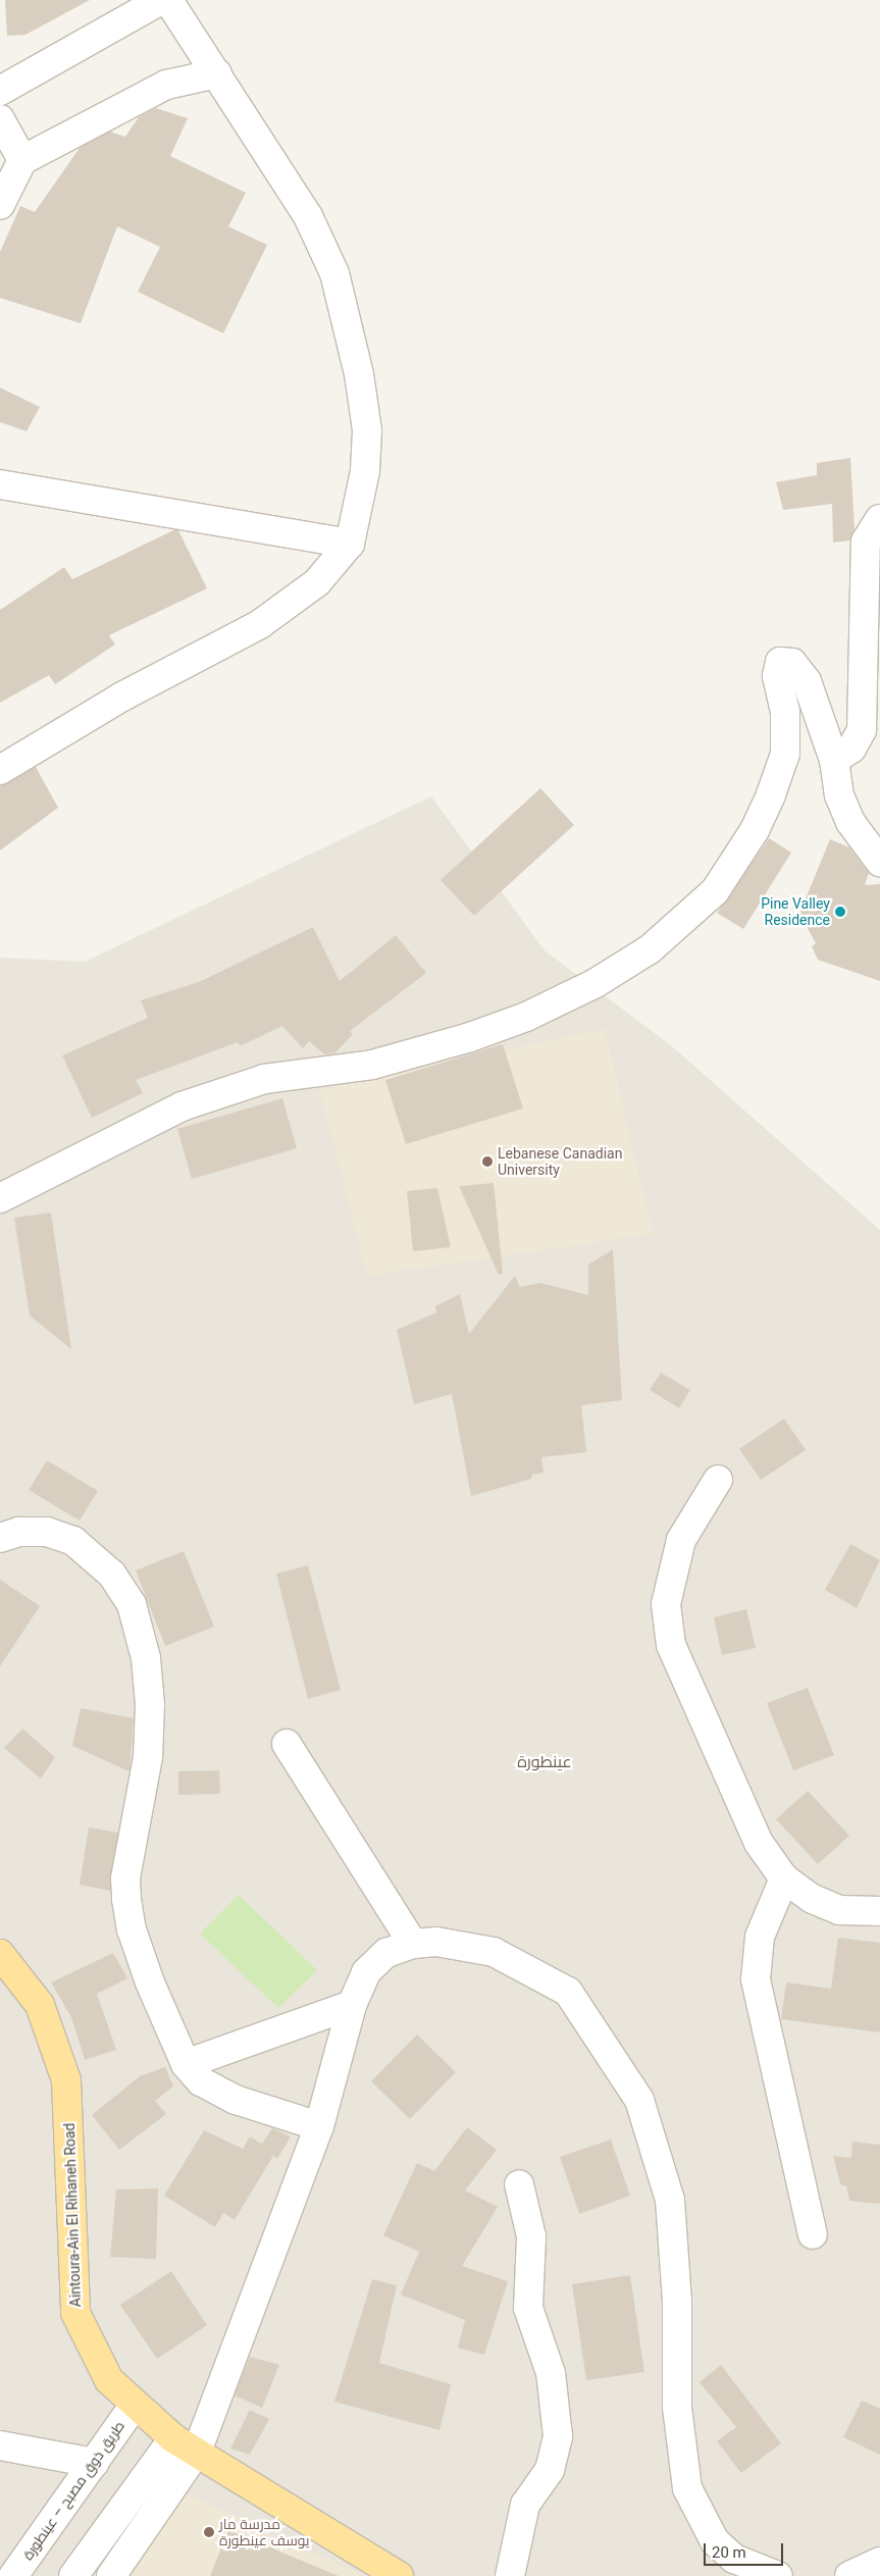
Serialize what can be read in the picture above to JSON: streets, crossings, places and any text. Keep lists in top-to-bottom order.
{
  "streets": {
    "main road": ["Aintoura-Ain El Rihaneh Road"],
    "street": ["طريق ذوق مصبح – عينطورة"]
  },
  "crossings": [
    ["Aintoura-Ain El Rihaneh Road", "طريق ذوق مصبح – عينطورة"]
  ],
  "districts": ["عينطورة"],
  "places": ["Pine Valley Residence", "Lebanese Canadian University", "مدرسة مار يوسف عينطورة"],
  "scale_bar": "20 m"
}
